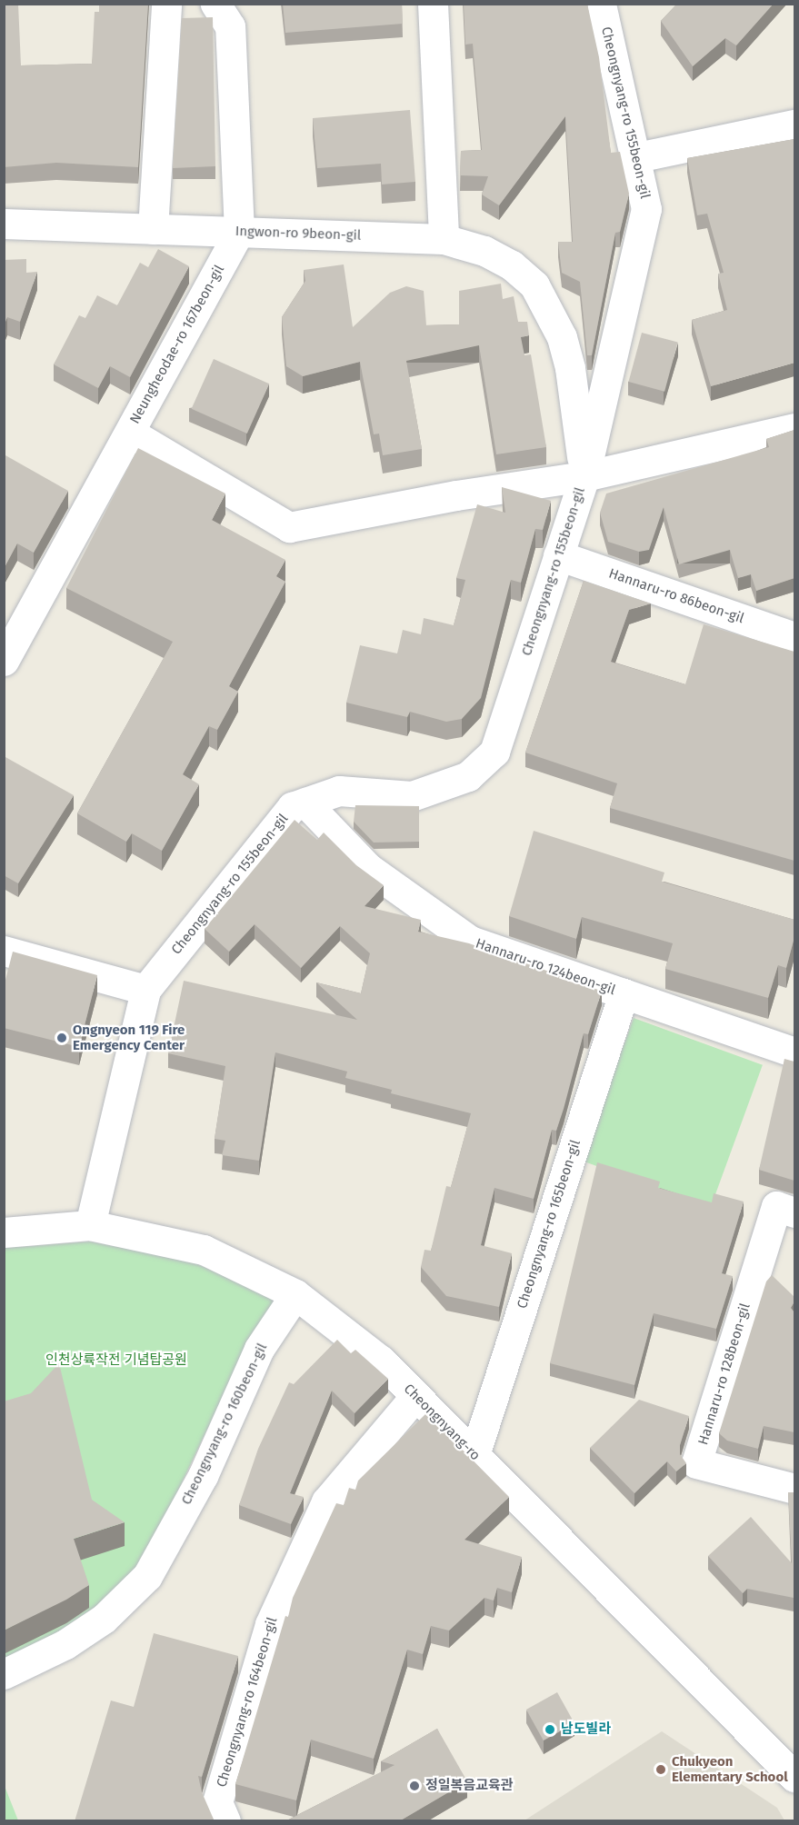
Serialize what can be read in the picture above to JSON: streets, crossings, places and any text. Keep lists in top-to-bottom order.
{
  "streets": {
    "street": [
      "Cheongnyang-ro 155beon-gil",
      "Ingwon-ro 9beon-gil",
      "Neungheodae-ro 167beon-gil",
      "Hannaru-ro 86beon-gil",
      "Hannaru-ro 124beon-gil",
      "Cheongnyang-ro 165beon-gil",
      "Hannaru-ro 128beon-gil",
      "Cheongnyang-ro",
      "Cheongnyang-ro 160beon-gil",
      "Cheongnyang-ro 164beon-gil"
    ]
  },
  "crossings": [
    ["Cheongnyang-ro 155beon-gil", "Ingwon-ro 9beon-gil"],
    ["Cheongnyang-ro 155beon-gil", "Neungheodae-ro 167beon-gil"],
    ["Cheongnyang-ro 155beon-gil", "Hannaru-ro 86beon-gil"],
    ["Cheongnyang-ro 155beon-gil", "Hannaru-ro 124beon-gil"],
    ["Cheongnyang-ro 155beon-gil", "Cheongnyang-ro"],
    ["Ingwon-ro 9beon-gil", "Neungheodae-ro 167beon-gil"],
    ["Hannaru-ro 124beon-gil", "Cheongnyang-ro 165beon-gil"],
    ["Cheongnyang-ro 165beon-gil", "Cheongnyang-ro"],
    ["Cheongnyang-ro", "Cheongnyang-ro 160beon-gil"],
    ["Cheongnyang-ro", "Cheongnyang-ro 164beon-gil"]
  ],
  "parks": ["인천상륙작전 기념탑공원"],
  "places": [
    "Ongnyeon 119 Fire Emergency Center",
    "남도빌라",
    "Chukyeon Elementary School",
    "정일복음교육관"
  ]
}
